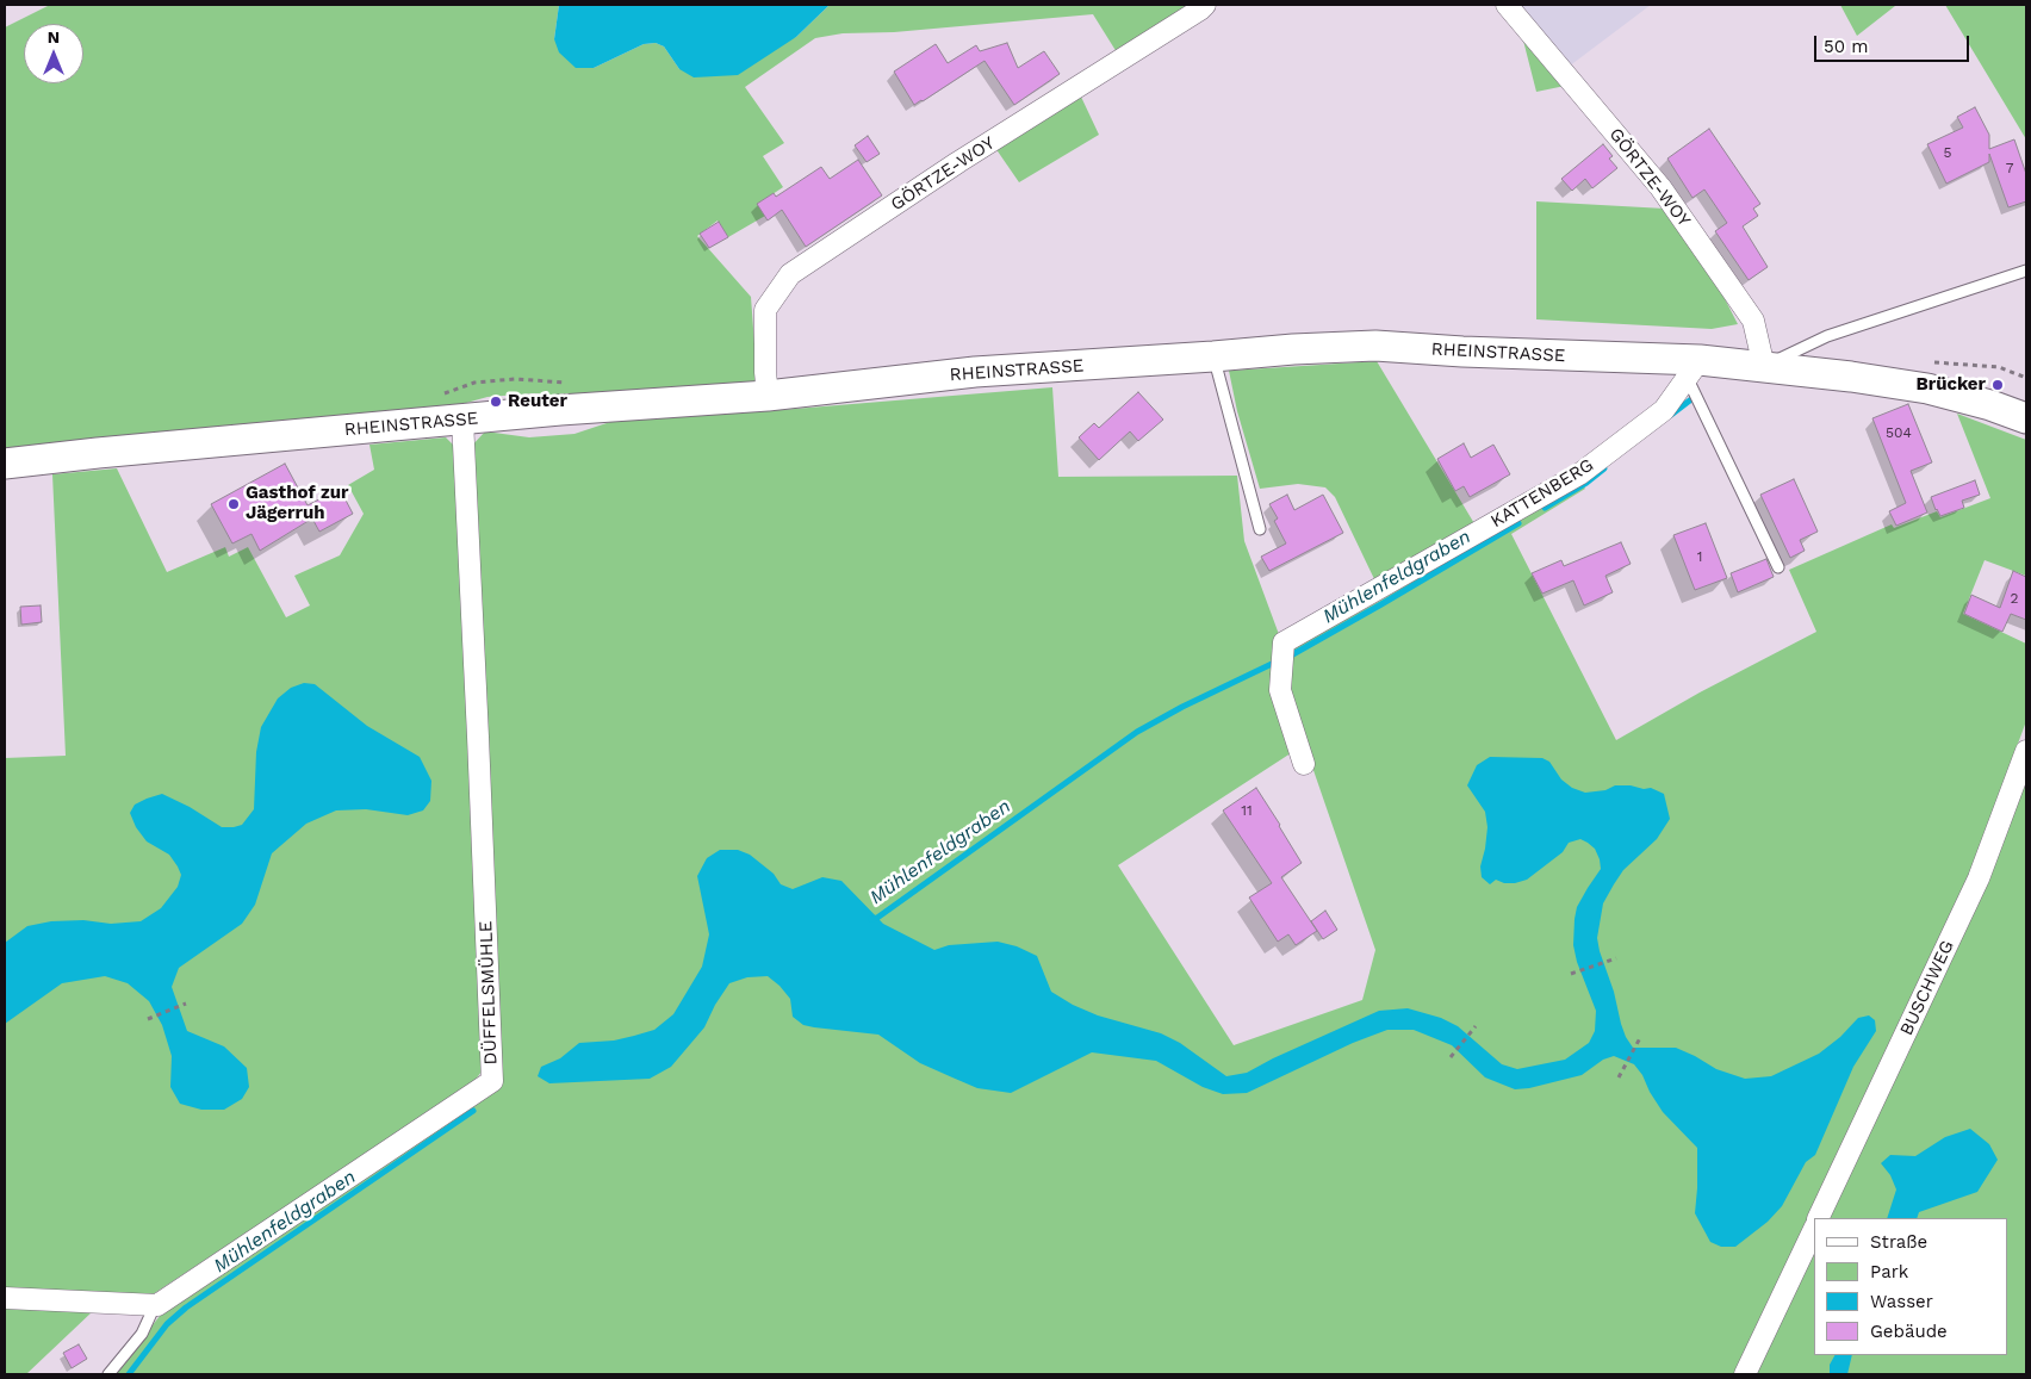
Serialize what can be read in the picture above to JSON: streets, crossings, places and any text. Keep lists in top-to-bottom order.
{
  "streets": {
    "main road": ["RHEINSTRASSE"],
    "street": [
      "GÖRTZE-WOY",
      "KATTENBERG",
      "BUSCHWEG",
      "DÜFFELSMÜHLE"
    ]
  },
  "crossings": [
    ["GÖRTZE-WOY", "RHEINSTRASSE"],
    ["RHEINSTRASSE", "KATTENBERG"],
    ["RHEINSTRASSE", "DÜFFELSMÜHLE"]
  ],
  "water": ["Mühlenfeldgraben"],
  "places": ["Brücker", "Reuter", "Gasthof zur Jägerruh"],
  "house_numbers": [
    "5",
    "7",
    "504",
    "1",
    "2",
    "11"
  ],
  "legend": [
    "Straße",
    "Park",
    "Wasser",
    "Gebäude"
  ],
  "scale_bar": "50 m",
  "north": "top"
}
